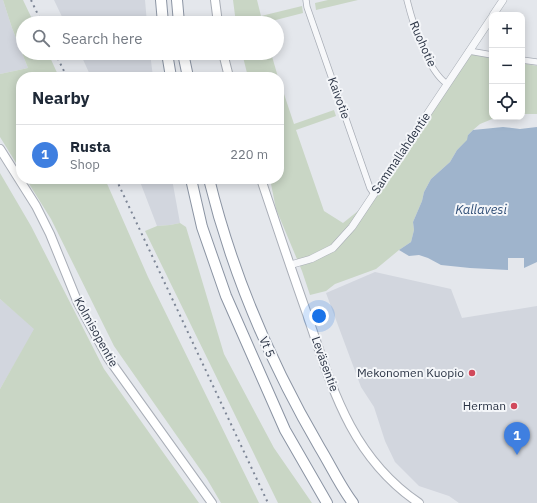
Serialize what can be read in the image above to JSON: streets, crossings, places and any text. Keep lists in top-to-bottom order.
{
  "streets": {
    "highway": ["Vt 5"],
    "main road": ["Kolmisopentie", "Leväsentie"],
    "street": ["Ruohotie", "Kaivotie", "Sammallahdentie"]
  },
  "crossings": [
    ["Ruohotie", "Sammallahdentie"],
    ["Kaivotie", "Sammallahdentie"],
    ["Sammallahdentie", "Leväsentie"]
  ],
  "water": ["Kallavesi"],
  "places": ["Mekonomen Kuopio", "Herman"],
  "page": {
    "map_buttons": ["+", "−"],
    "search": "Search here",
    "heading": "Nearby",
    "list": [
      {
        "mark": "1",
        "name": "Rusta",
        "note": "Shop",
        "value": "220 m"
      }
    ],
    "pins": "1"
  }
}
